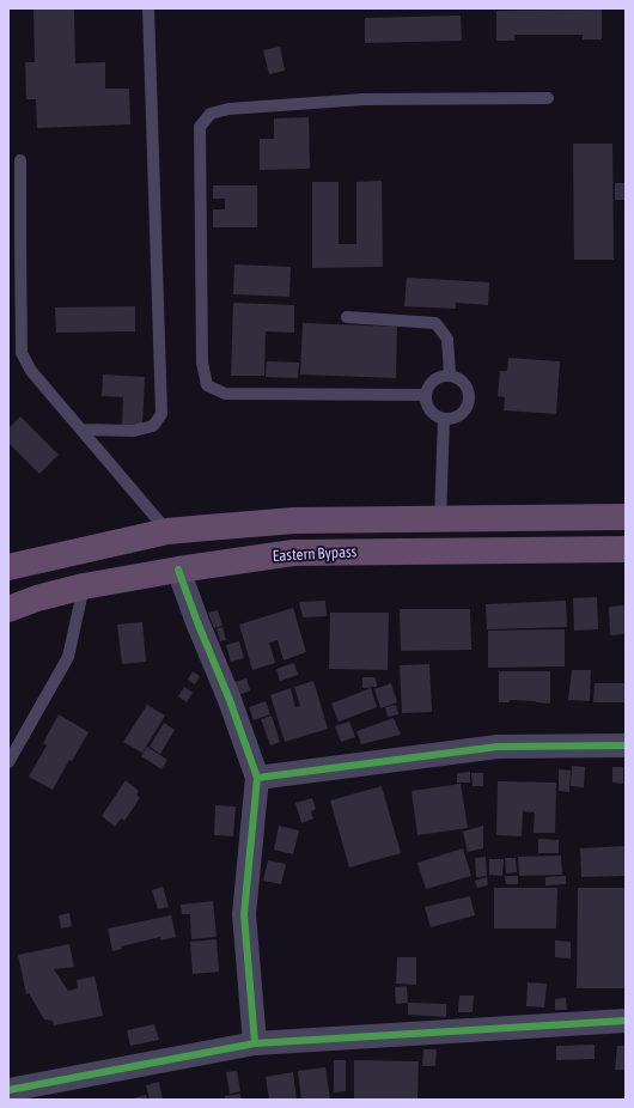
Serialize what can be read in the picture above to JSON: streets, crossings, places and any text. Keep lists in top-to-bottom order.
{
  "streets": {
    "highway": ["Eastern Bypass"]
  }
}
